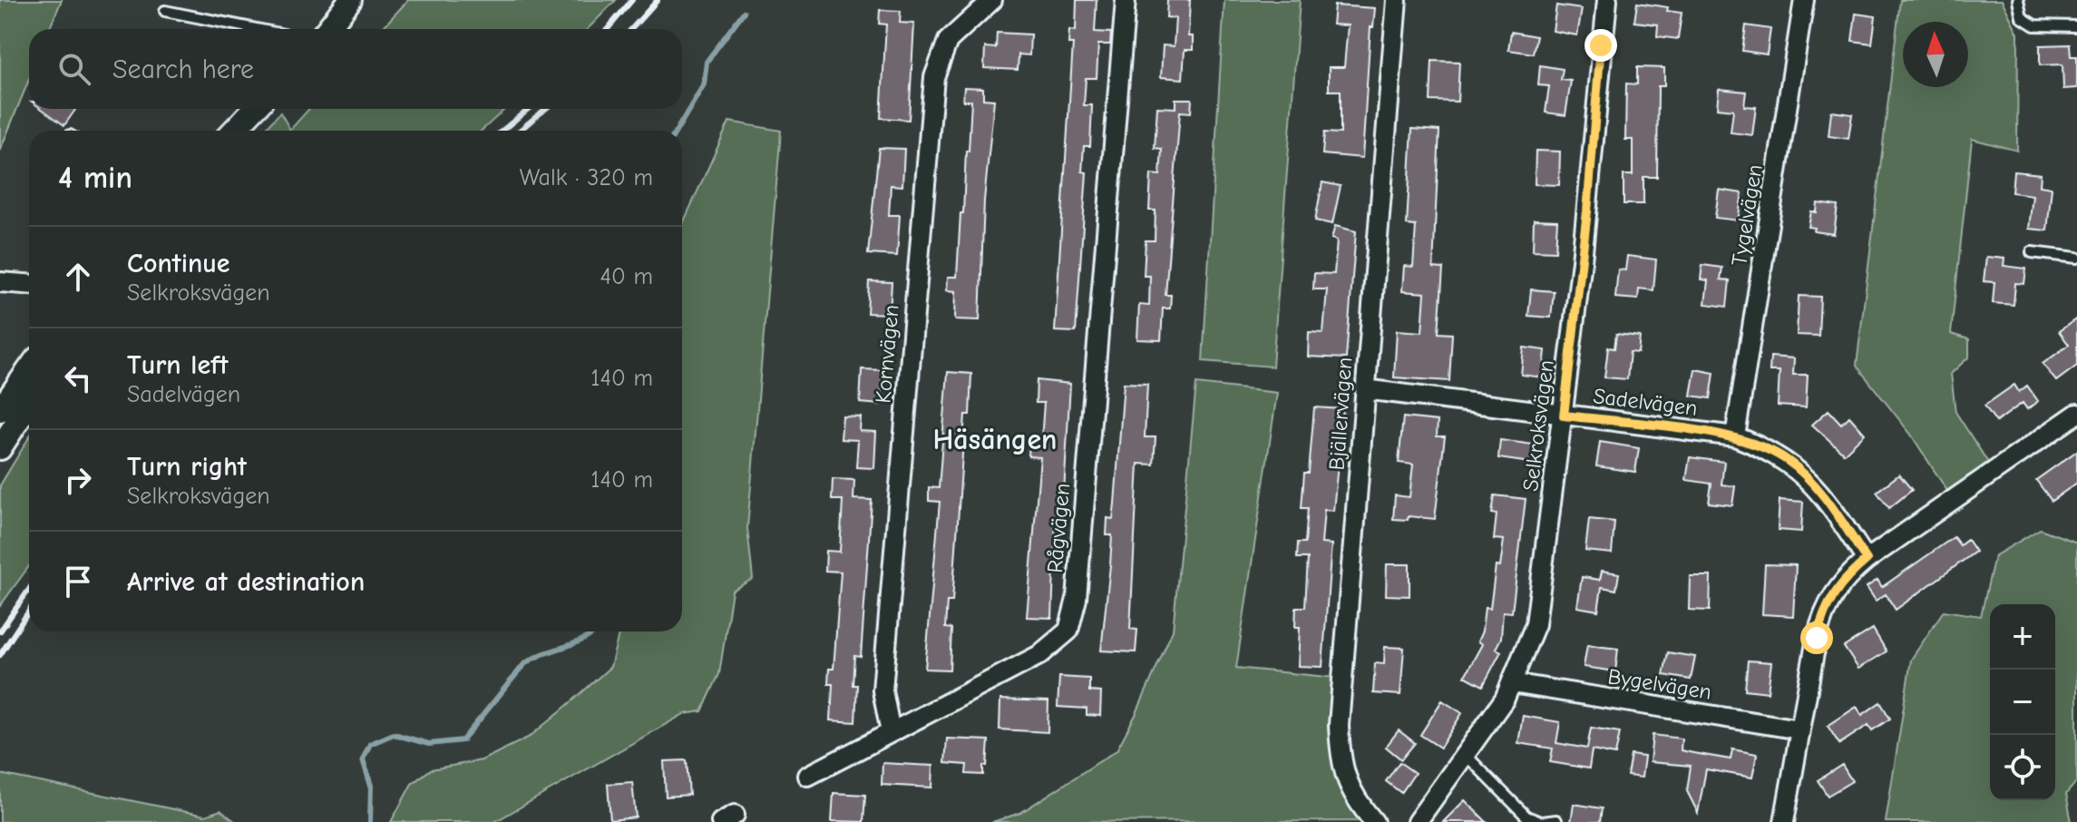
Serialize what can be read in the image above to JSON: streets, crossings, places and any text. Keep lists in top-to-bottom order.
{
  "streets": {
    "street": [
      "Tygelvägen",
      "Kornvägen",
      "Sadelvägen",
      "Bjällervägen",
      "Selkroksvägen",
      "Rågvägen",
      "Bygelvägen"
    ]
  },
  "crossings": [
    ["Tygelvägen", "Sadelvägen"],
    ["Kornvägen", "Rågvägen"],
    ["Sadelvägen", "Bjällervägen"],
    ["Sadelvägen", "Selkroksvägen"],
    ["Selkroksvägen", "Bygelvägen"]
  ],
  "districts": ["Häsängen"],
  "north": "top",
  "page": {
    "search": "Search here",
    "heading": ["4 min", "Walk · 320 m"],
    "list": [
      ["Continue", "Selkroksvägen", "40 m"],
      ["Turn left", "Sadelvägen", "140 m"],
      ["Turn right", "Selkroksvägen", "140 m"],
      "Arrive at destination"
    ],
    "map_buttons": ["+", "−"]
  }
}
